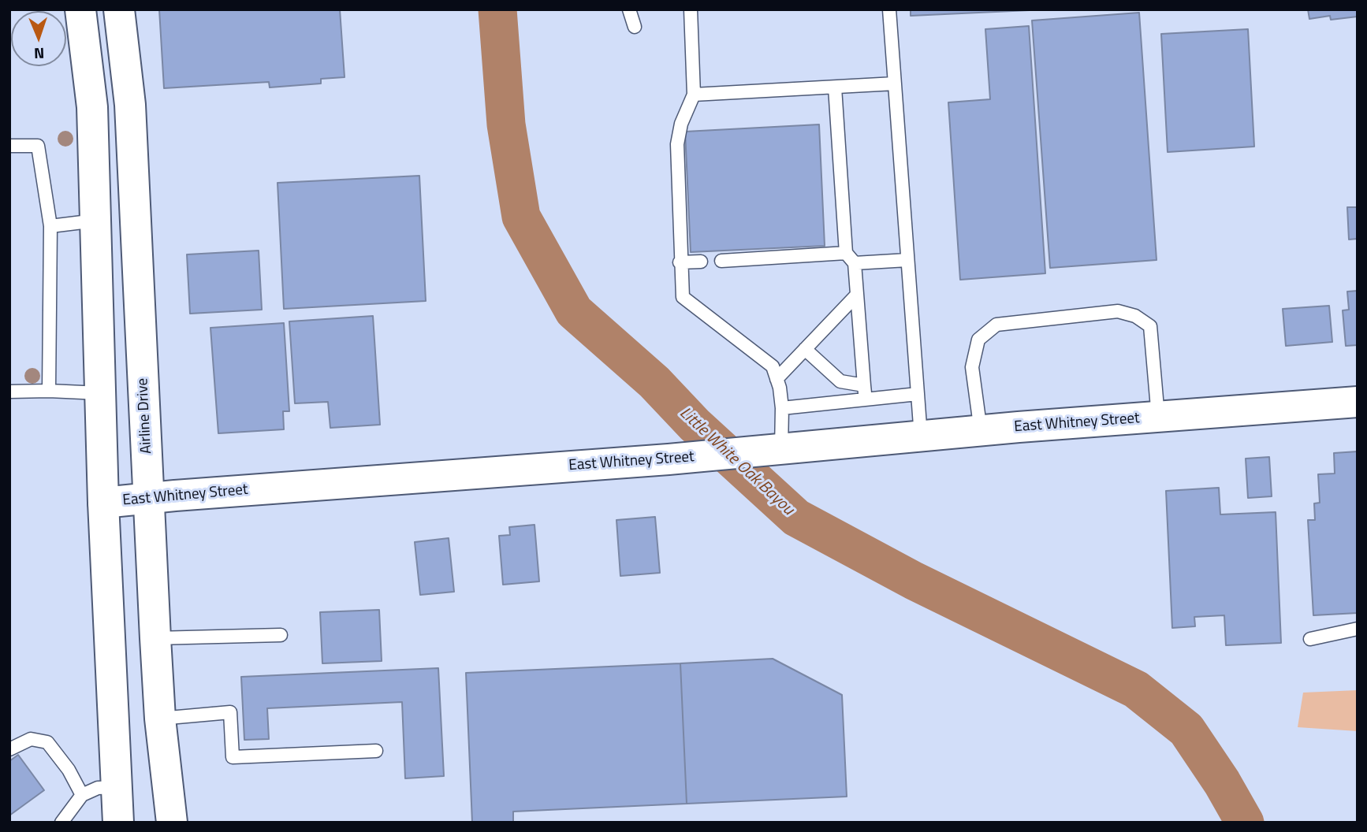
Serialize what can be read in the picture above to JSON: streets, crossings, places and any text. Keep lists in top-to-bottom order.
{
  "streets": {
    "main road": ["Airline Drive", "East Whitney Street"]
  },
  "crossings": [
    ["Airline Drive", "East Whitney Street"]
  ],
  "water": ["Little White Oak Bayou"],
  "north": "bottom"
}
